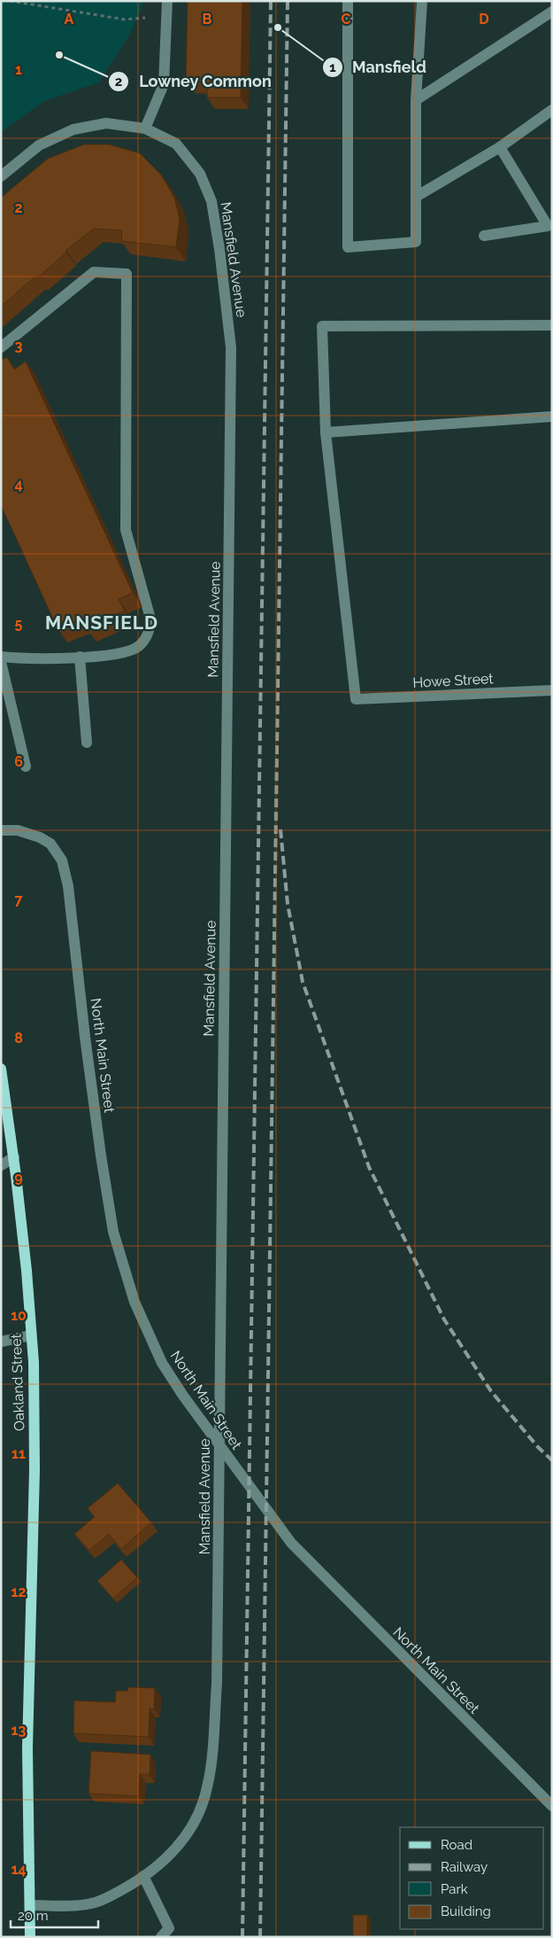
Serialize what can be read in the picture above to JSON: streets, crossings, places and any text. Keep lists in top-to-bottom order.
{
  "streets": {
    "main road": ["Oakland Street"],
    "street": ["Mansfield Avenue", "Howe Street", "North Main Street"]
  },
  "crossings": [
    ["Mansfield Avenue", "Oakland Street"]
  ],
  "districts": ["MANSFIELD"],
  "places": ["Mansfield", "Lowney Common"],
  "legend": [
    "Road",
    "Railway",
    "Park",
    "Building"
  ],
  "scale_bar": "20 m",
  "grid": {
    "columns": [
      "A",
      "B",
      "C",
      "D"
    ],
    "rows": [
      "1",
      "2",
      "3",
      "4",
      "5",
      "6",
      "7",
      "8",
      "9",
      "10",
      "11",
      "12",
      "13",
      "14"
    ]
  }
}
